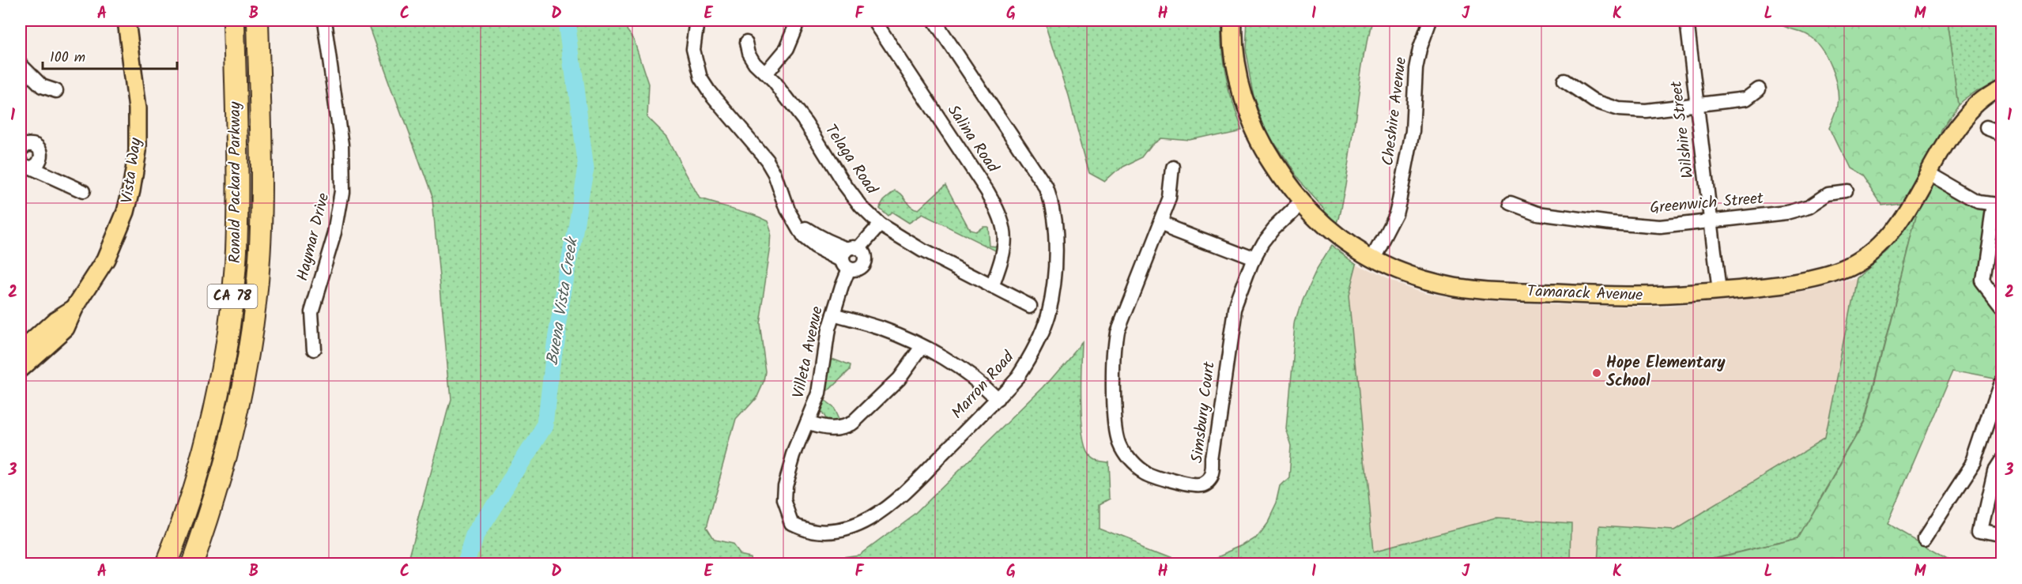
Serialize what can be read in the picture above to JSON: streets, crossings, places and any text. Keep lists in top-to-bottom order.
{
  "streets": {
    "highway": ["Ronald Packard Parkway", "CA 78"],
    "main road": ["Vista Way", "Tamarack Avenue"],
    "street": [
      "Cheshire Avenue",
      "Wilshire Street",
      "Salina Road",
      "Telaga Road",
      "Greenwich Street",
      "Haymar Drive",
      "Villeta Avenue",
      "Marron Road",
      "Simsbury Court"
    ]
  },
  "crossings": [
    ["Cheshire Avenue", "Tamarack Avenue"],
    ["Wilshire Street", "Greenwich Street"],
    ["Wilshire Street", "Tamarack Avenue"],
    ["Salina Road", "Telaga Road"],
    ["Telaga Road", "Villeta Avenue"],
    ["Tamarack Avenue", "Simsbury Court"],
    ["Villeta Avenue", "Marron Road"]
  ],
  "water": ["Buena Vista Creek"],
  "places": ["Hope Elementary School"],
  "scale_bar": "100 m",
  "grid": {
    "columns": [
      "A",
      "B",
      "C",
      "D",
      "E",
      "F",
      "G",
      "H",
      "I",
      "J",
      "K",
      "L",
      "M"
    ],
    "rows": ["1", "2", "3"]
  }
}
